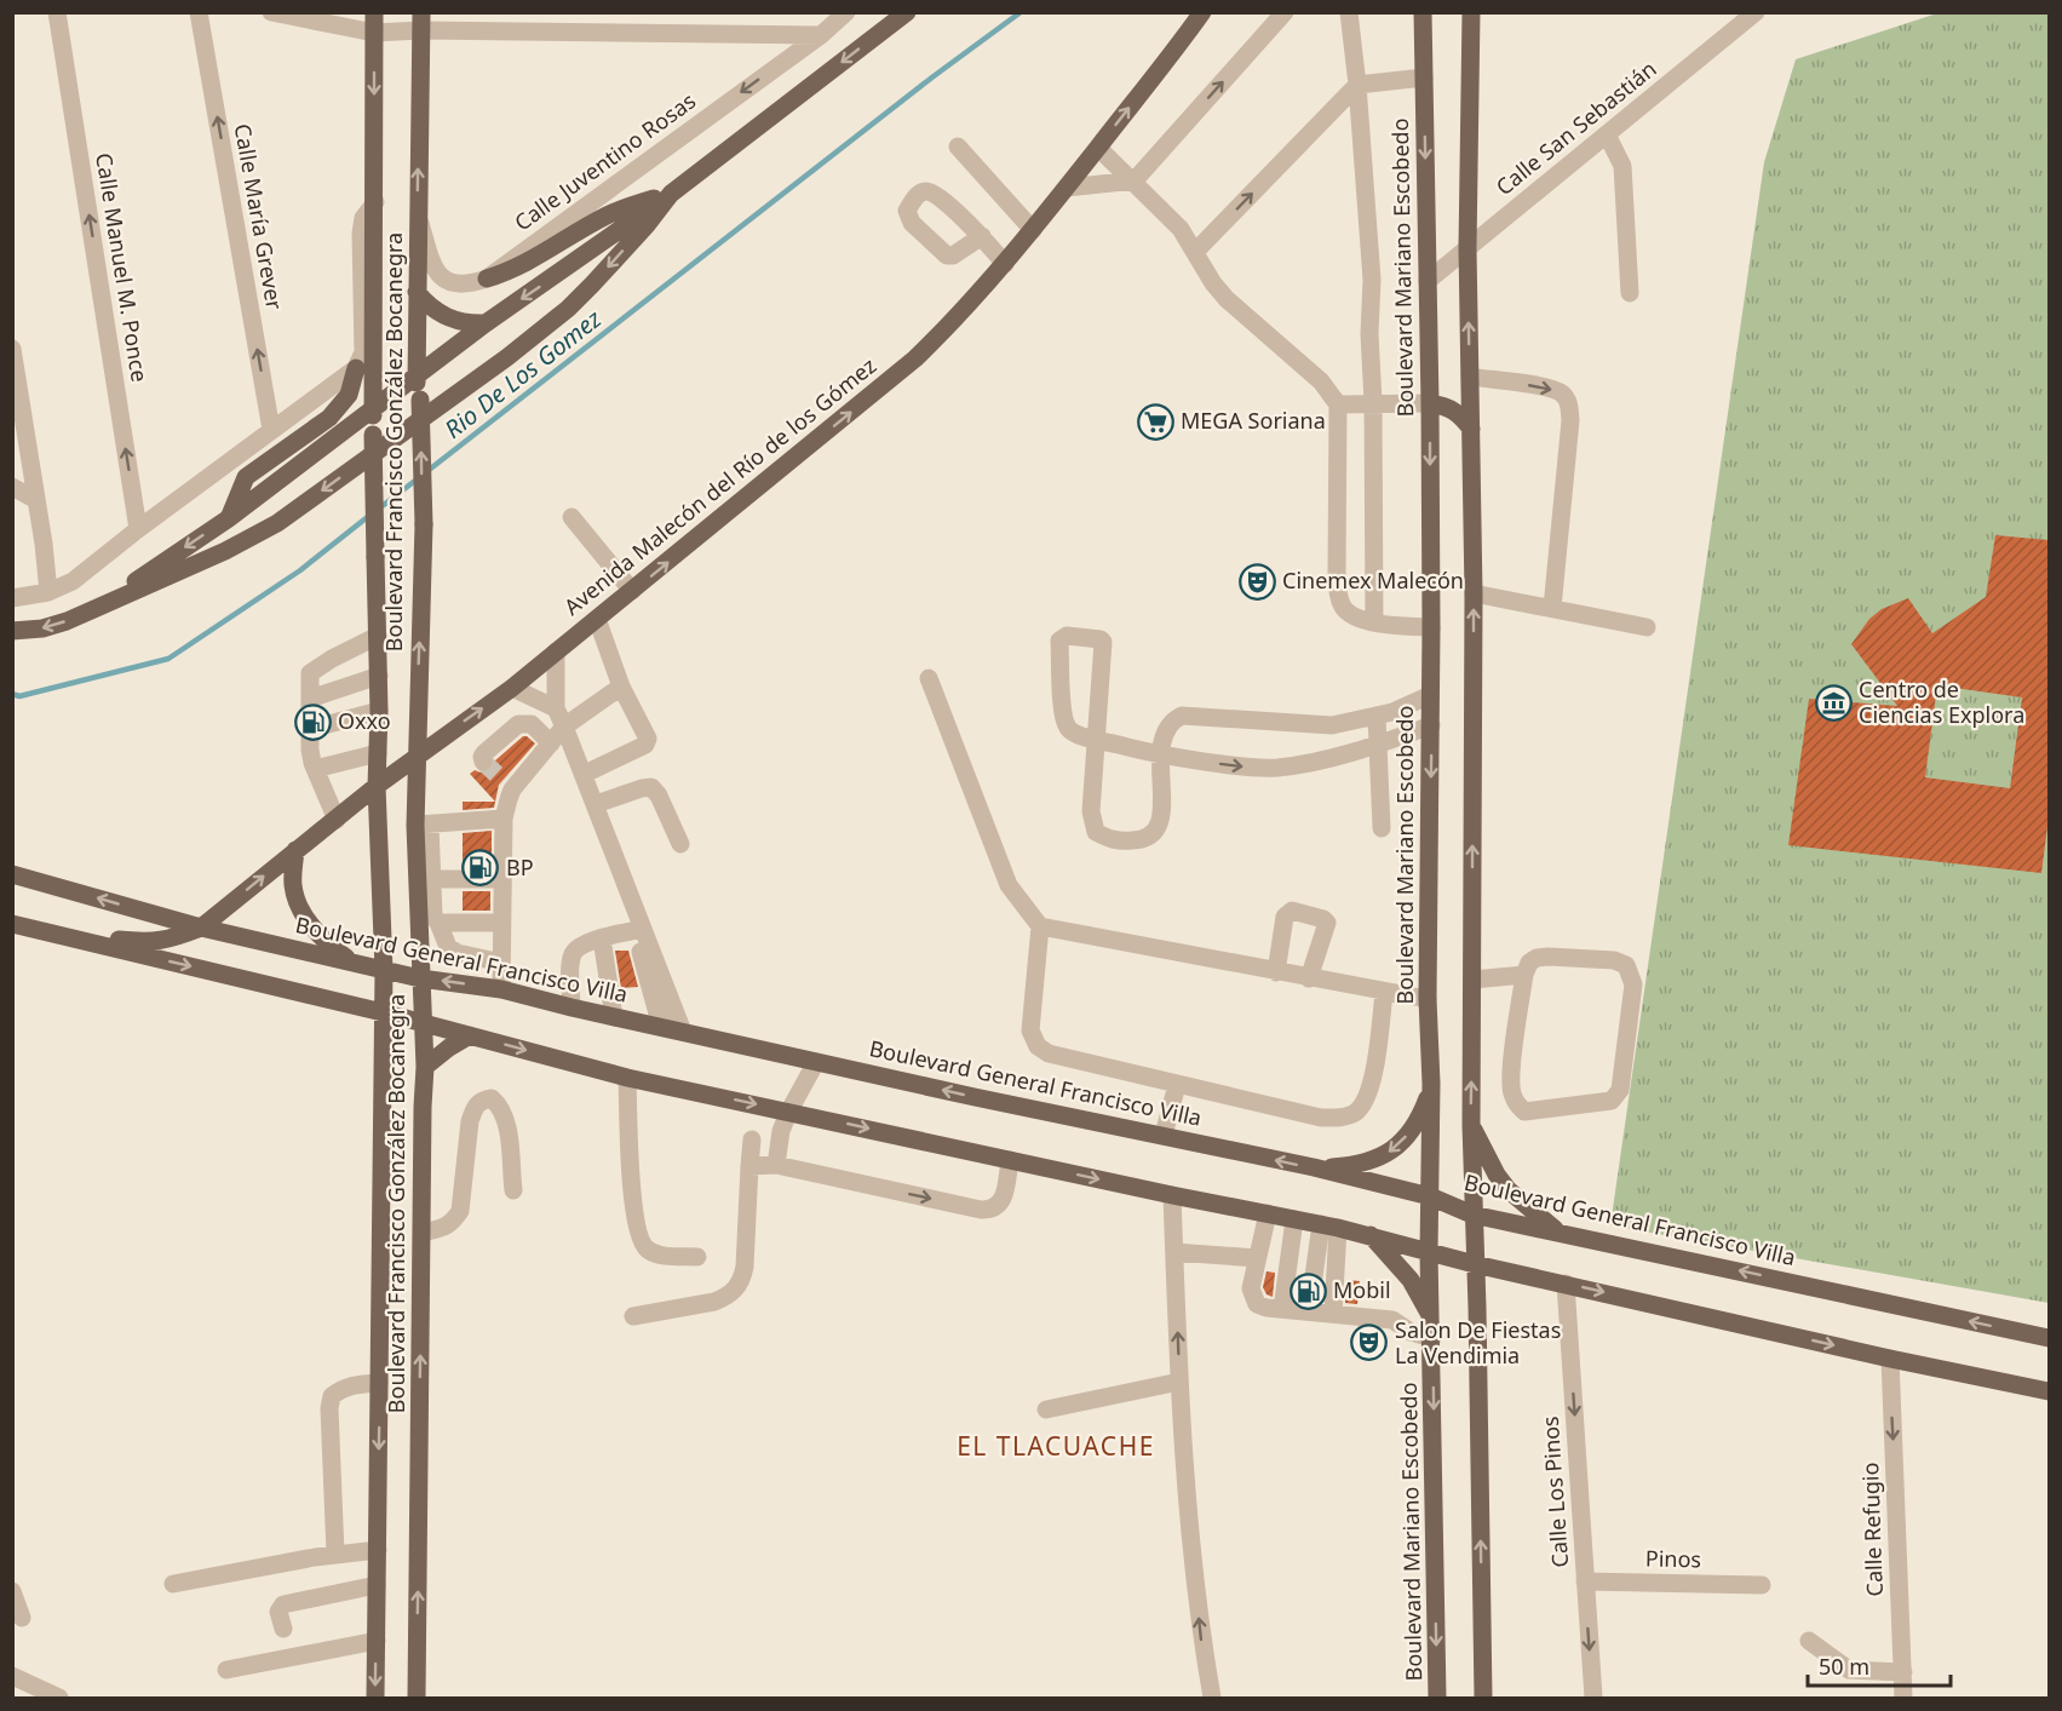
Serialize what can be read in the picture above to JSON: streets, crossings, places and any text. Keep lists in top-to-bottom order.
{
  "streets": {
    "main road": [
      "Boulevard Mariano Escobedo",
      "Boulevard Francisco González Bocanegra",
      "Avenida Malecón del Río de los Gómez",
      "Boulevard General Francisco Villa"
    ],
    "street": [
      "Calle San Sebastián",
      "Calle Juventino Rosas",
      "Calle María Grever",
      "Calle Manuel M. Ponce",
      "Calle Los Pinos",
      "Calle Refugio",
      "Pinos"
    ]
  },
  "crossings": [
    ["Calle San Sebastián", "Boulevard Mariano Escobedo"],
    ["Calle Juventino Rosas", "Boulevard Francisco González Bocanegra"],
    ["Boulevard Mariano Escobedo", "Boulevard General Francisco Villa"],
    ["Boulevard Francisco González Bocanegra", "Avenida Malecón del Río de los Gómez"],
    ["Boulevard Francisco González Bocanegra", "Boulevard General Francisco Villa"],
    ["Avenida Malecón del Río de los Gómez", "Boulevard General Francisco Villa"],
    ["Calle Los Pinos", "Pinos"]
  ],
  "one_way": [
    "Calle Juventino Rosas",
    "Calle María Grever",
    "Avenida Malecón del Río de los Gómez",
    "Calle Los Pinos",
    "Calle Refugio"
  ],
  "districts": ["EL TLACUACHE"],
  "water": ["Rio De Los Gomez"],
  "places": {
    "supermarket": ["MEGA Soriana"],
    "theatre": ["Cinemex Malecón", "Salon De Fiestas La Vendimia"],
    "museum": ["Centro de Ciencias Explora"],
    "fuel station": ["Oxxo", "BP", "Mobil"]
  },
  "scale_bar": "50 m"
}
